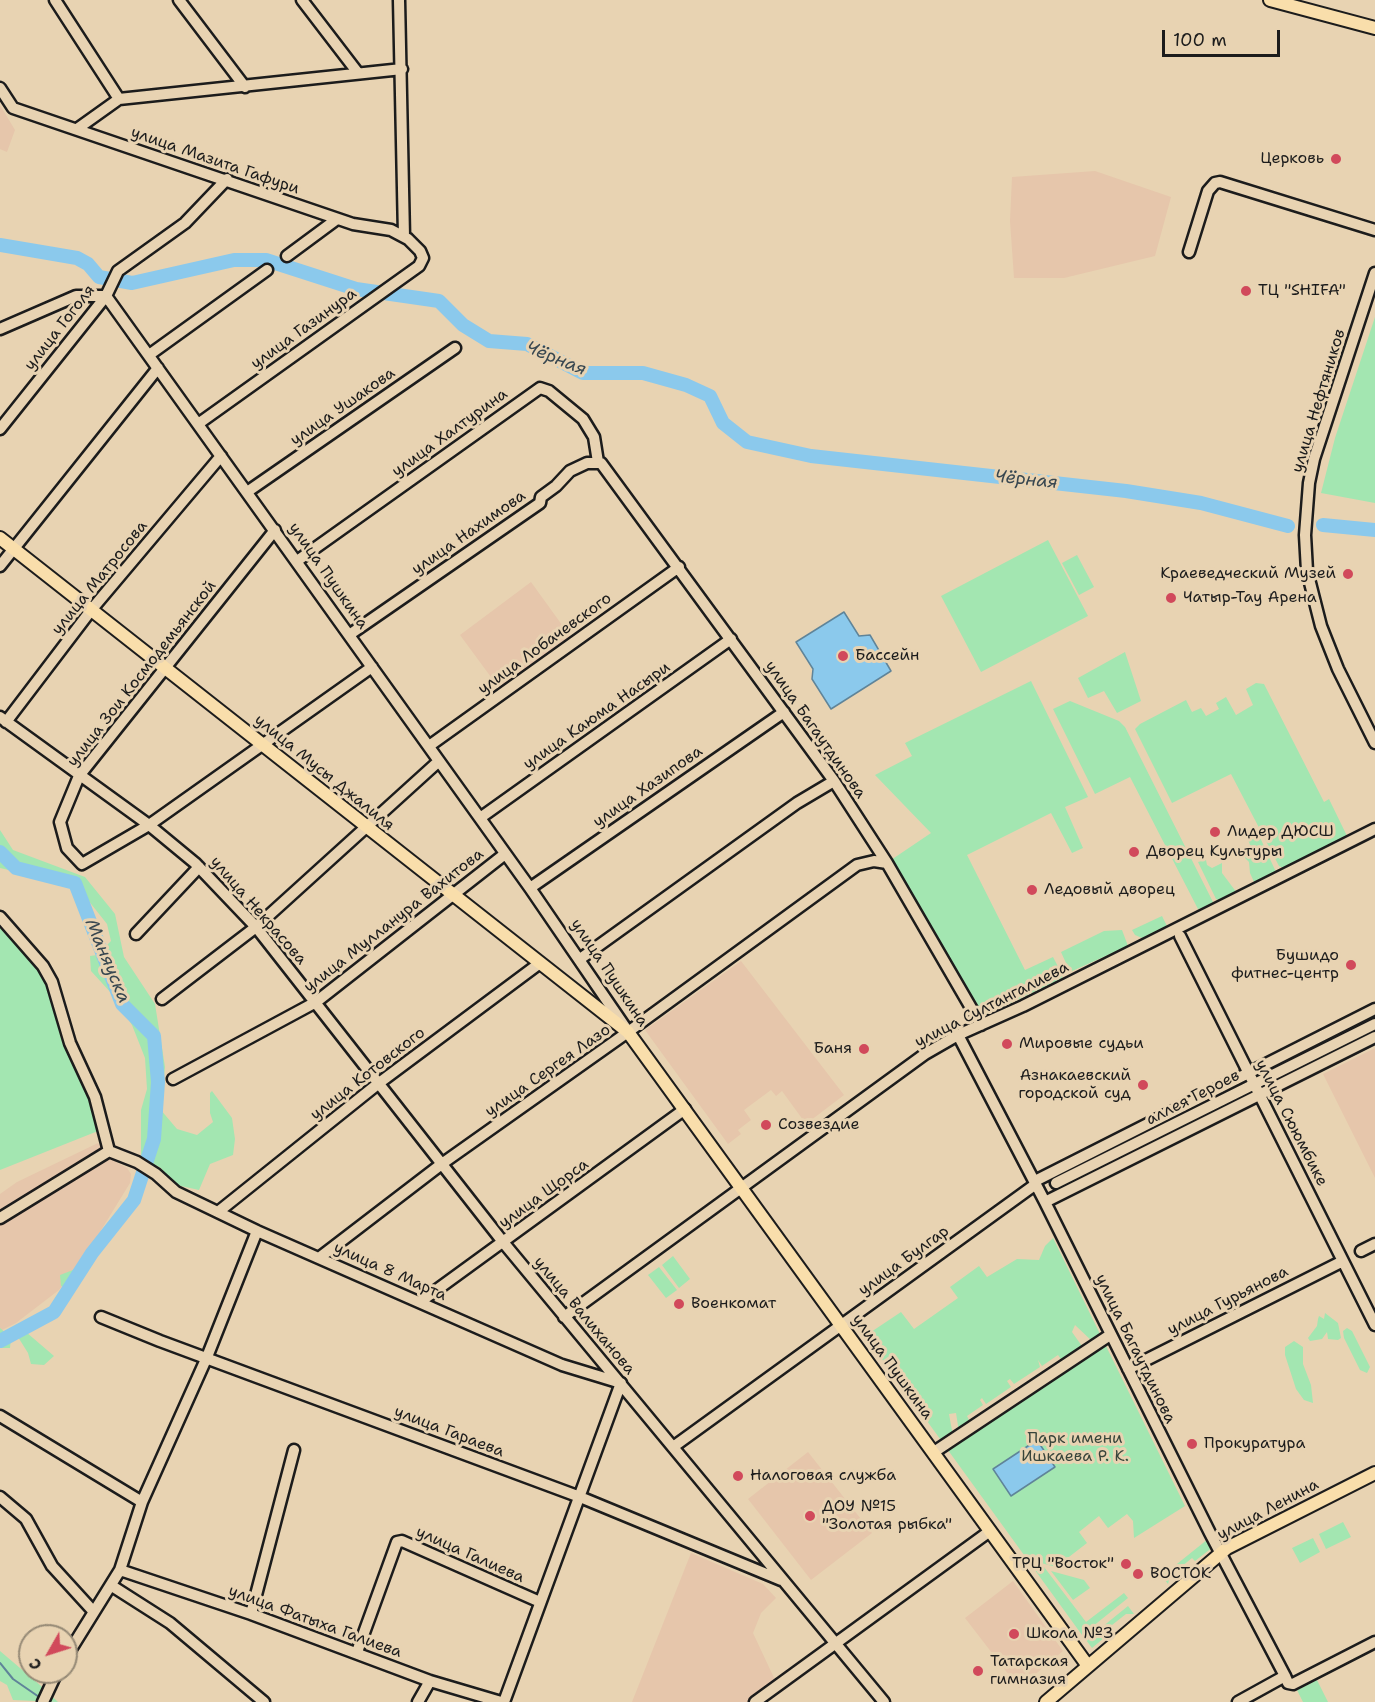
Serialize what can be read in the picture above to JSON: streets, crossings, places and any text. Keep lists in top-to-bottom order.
{
  "streets": {
    "main road": ["улица Пушкина", "улица Мусы Джалиля", "улица Ленина"],
    "street": [
      "улица Мазита Гафури",
      "улица Гоголя",
      "улица Газинура",
      "улица Нефтяников",
      "улица Ушакова",
      "улица Халтурина",
      "улица Нахимова",
      "улица Матросова",
      "улица Лобачевского",
      "улица Зои Космодемьянской",
      "улица Каюма Насыри",
      "улица Багаутдинова",
      "улица Хазипова",
      "улица Некрасова",
      "улица Мулланура Вахитова",
      "улица Султангалиева",
      "улица Сергея Лазо",
      "улица Котовского",
      "аллея Героев",
      "улица Сююмбике",
      "улица Щорса",
      "улица Булгар",
      "улица 8 Марта",
      "улица Гурьянова",
      "улица Валиханова",
      "улица Гараева",
      "улица Галиева",
      "улица Фатыха Галиева"
    ]
  },
  "crossings": [
    ["улица Мазита Гафури", "улица Гоголя"],
    ["улица Мазита Гафури", "улица Газинура"],
    ["улица Гоголя", "улица Пушкина"],
    ["улица Газинура", "улица Пушкина"],
    ["улица Ушакова", "улица Пушкина"],
    ["улица Халтурина", "улица Нахимова"],
    ["улица Халтурина", "улица Пушкина"],
    ["улица Халтурина", "улица Багаутдинова"],
    ["улица Нахимова", "улица Пушкина"],
    ["улица Нахимова", "улица Багаутдинова"],
    ["улица Пушкина", "улица Матросова"],
    ["улица Пушкина", "улица Лобачевского"],
    ["улица Пушкина", "улица Зои Космодемьянской"],
    ["улица Пушкина", "улица Каюма Насыри"],
    ["улица Пушкина", "улица Мусы Джалиля"],
    ["улица Пушкина", "улица Хазипова"],
    ["улица Пушкина", "улица Мулланура Вахитова"],
    ["улица Пушкина", "улица Султангалиева"],
    ["улица Пушкина", "улица Сергея Лазо"],
    ["улица Пушкина", "улица Щорса"],
    ["улица Пушкина", "улица Булгар"],
    ["улица Пушкина", "улица Ленина"],
    ["улица Матросова", "улица Мусы Джалиля"],
    ["улица Матросова", "улица Некрасова"],
    ["улица Лобачевского", "улица Багаутдинова"],
    ["улица Зои Космодемьянской", "улица Мусы Джалиля"],
    ["улица Зои Космодемьянской", "улица Некрасова"],
    ["улица Каюма Насыри", "улица Багаутдинова"],
    ["улица Багаутдинова", "улица Хазипова"],
    ["улица Багаутдинова", "улица Султангалиева"],
    ["улица Багаутдинова", "улица Сергея Лазо"],
    ["улица Багаутдинова", "улица Булгар"],
    ["улица Багаутдинова", "улица Гурьянова"],
    ["улица Багаутдинова", "улица Ленина"],
    ["улица Мусы Джалиля", "улица Мулланура Вахитова"],
    ["улица Мусы Джалиля", "улица Сергея Лазо"],
    ["улица Мусы Джалиля", "улица Котовского"],
    ["улица Некрасова", "улица Мулланура Вахитова"],
    ["улица Некрасова", "улица Валиханова"],
    ["улица Мулланура Вахитова", "улица Валиханова"],
    ["улица Султангалиева", "улица Валиханова"],
    ["улица Сергея Лазо", "улица 8 Марта"],
    ["улица Сергея Лазо", "улица Валиханова"],
    ["улица Котовского", "улица 8 Марта"],
    ["улица Котовского", "улица Валиханова"],
    ["аллея Героев", "улица Сююмбике"],
    ["улица Сююмбике", "улица Булгар"],
    ["улица Сююмбике", "улица Гурьянова"],
    ["улица Щорса", "улица 8 Марта"],
    ["улица Щорса", "улица Валиханова"],
    ["улица Булгар", "улица Валиханова"],
    ["улица 8 Марта", "улица Валиханова"],
    ["улица Валиханова", "улица Гараева"],
    ["улица Галиева", "улица Фатыха Галиева"]
  ],
  "water": ["Чёрная", "Маняуска"],
  "parks": ["Парк имени Ишкаева Р. К."],
  "places": [
    "Церковь",
    "ТЦ \"SHIFA\"",
    "Краеведческий Музей",
    "Чатыр-Тау Арена",
    "Бассейн",
    "Лидер ДЮСШ",
    "Дворец Культуры",
    "Ледовый дворец",
    "Бушидо фитнес-центр",
    "Мировые судьи",
    "Баня",
    "Азнакаевский городской суд",
    "Созвездие",
    "Военкомат",
    "Прокуратура",
    "Налоговая служба",
    "ДОУ №15 \"Золотая рыбка\"",
    "ТРЦ \"Восток\"",
    "ВОСТОК",
    "Школа №3",
    "Татарская гимназия"
  ],
  "scale_bar": "100 m",
  "north": "bottom left"
}
